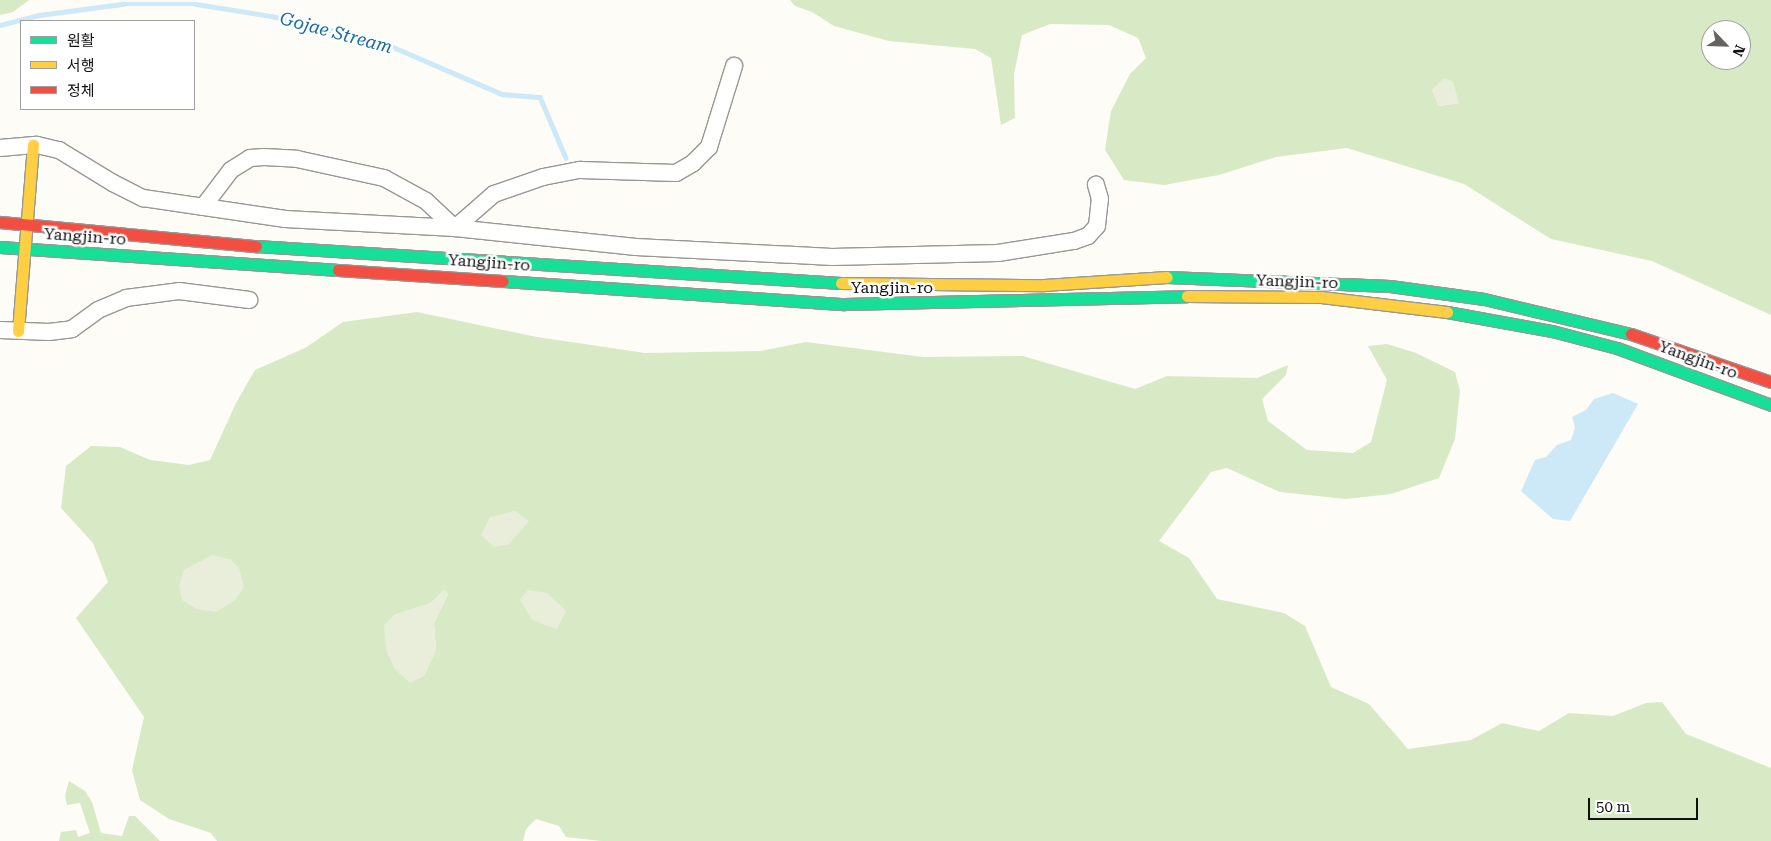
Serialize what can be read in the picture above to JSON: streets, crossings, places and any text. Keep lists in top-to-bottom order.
{
  "streets": {
    "main road": ["Yangjin-ro"]
  },
  "water": ["Gojae Stream"],
  "legend": ["원활", "서행", "정체"],
  "scale_bar": "50 m",
  "north": "bottom right"
}
